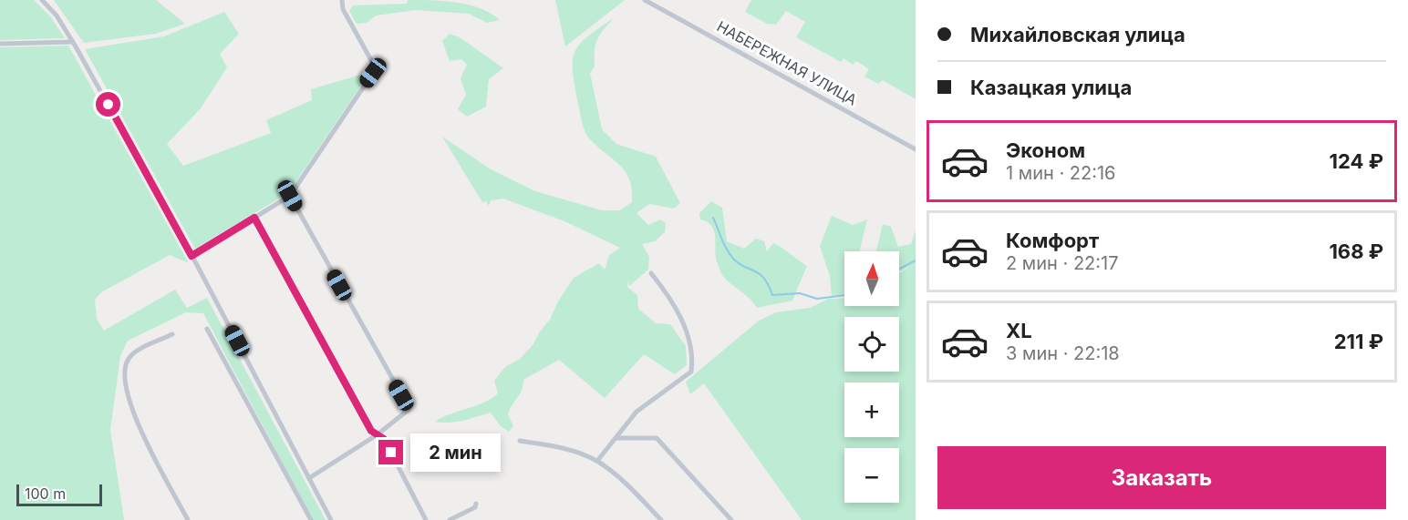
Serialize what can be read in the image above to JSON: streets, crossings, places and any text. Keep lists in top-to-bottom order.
{
  "streets": {
    "street": ["НАБЕРЕЖНАЯ УЛИЦА"]
  },
  "scale_bar": "100 m",
  "north": "top",
  "page": {
    "banner": ["Михайловская улица", "Казацкая улица"],
    "list": [
      {
        "name": "Эконом",
        "note": "1 мин · 22:16",
        "value": "124 ₽"
      },
      {
        "name": "Комфорт",
        "note": "2 мин · 22:17",
        "value": "168 ₽"
      },
      {
        "name": "XL",
        "note": "3 мин · 22:18",
        "value": "211 ₽"
      }
    ],
    "map_buttons": ["+", "−"],
    "bubble": "2 мин",
    "buttons": "Заказать",
    "scale": "100 m"
  }
}
